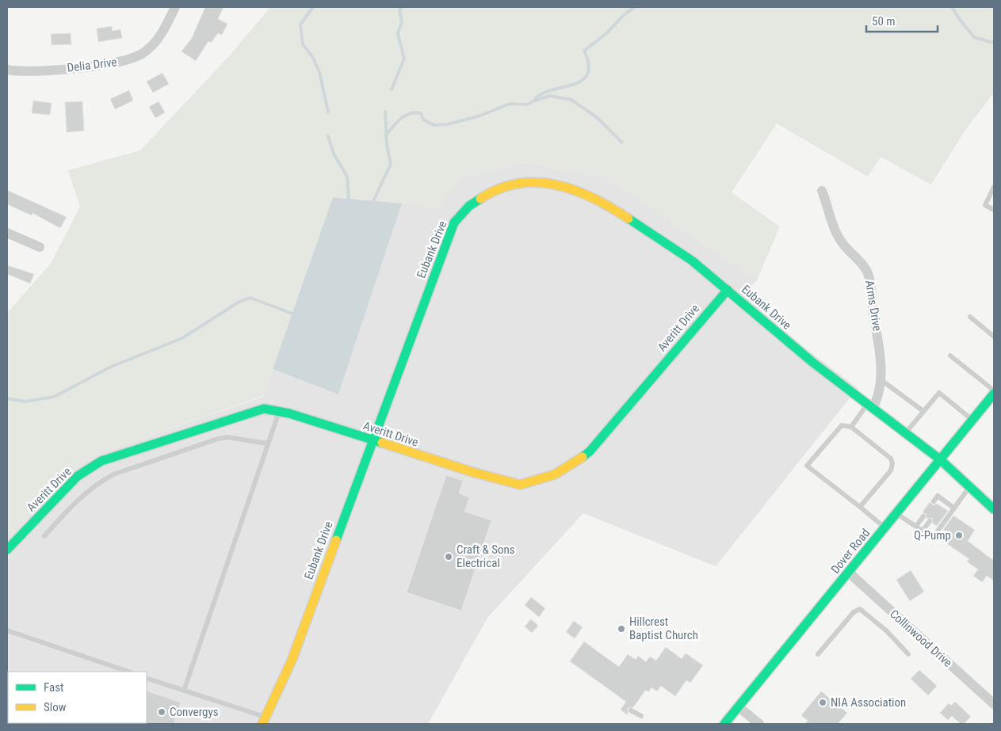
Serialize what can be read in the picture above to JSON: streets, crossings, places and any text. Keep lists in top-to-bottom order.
{
  "streets": {
    "street": [
      "Delia Drive",
      "Eubank Drive",
      "Arms Drive",
      "Averitt Drive",
      "Dover Road",
      "Collinwood Drive"
    ]
  },
  "crossings": [
    ["Eubank Drive", "Arms Drive"],
    ["Eubank Drive", "Averitt Drive"],
    ["Eubank Drive", "Dover Road"],
    ["Dover Road", "Collinwood Drive"]
  ],
  "places": [
    "Q-Pump",
    "Craft & Sons Electrical",
    "Hillcrest Baptist Church",
    "NIA Association",
    "Convergys"
  ],
  "legend": ["Fast", "Slow"],
  "scale_bar": "50 m"
}
